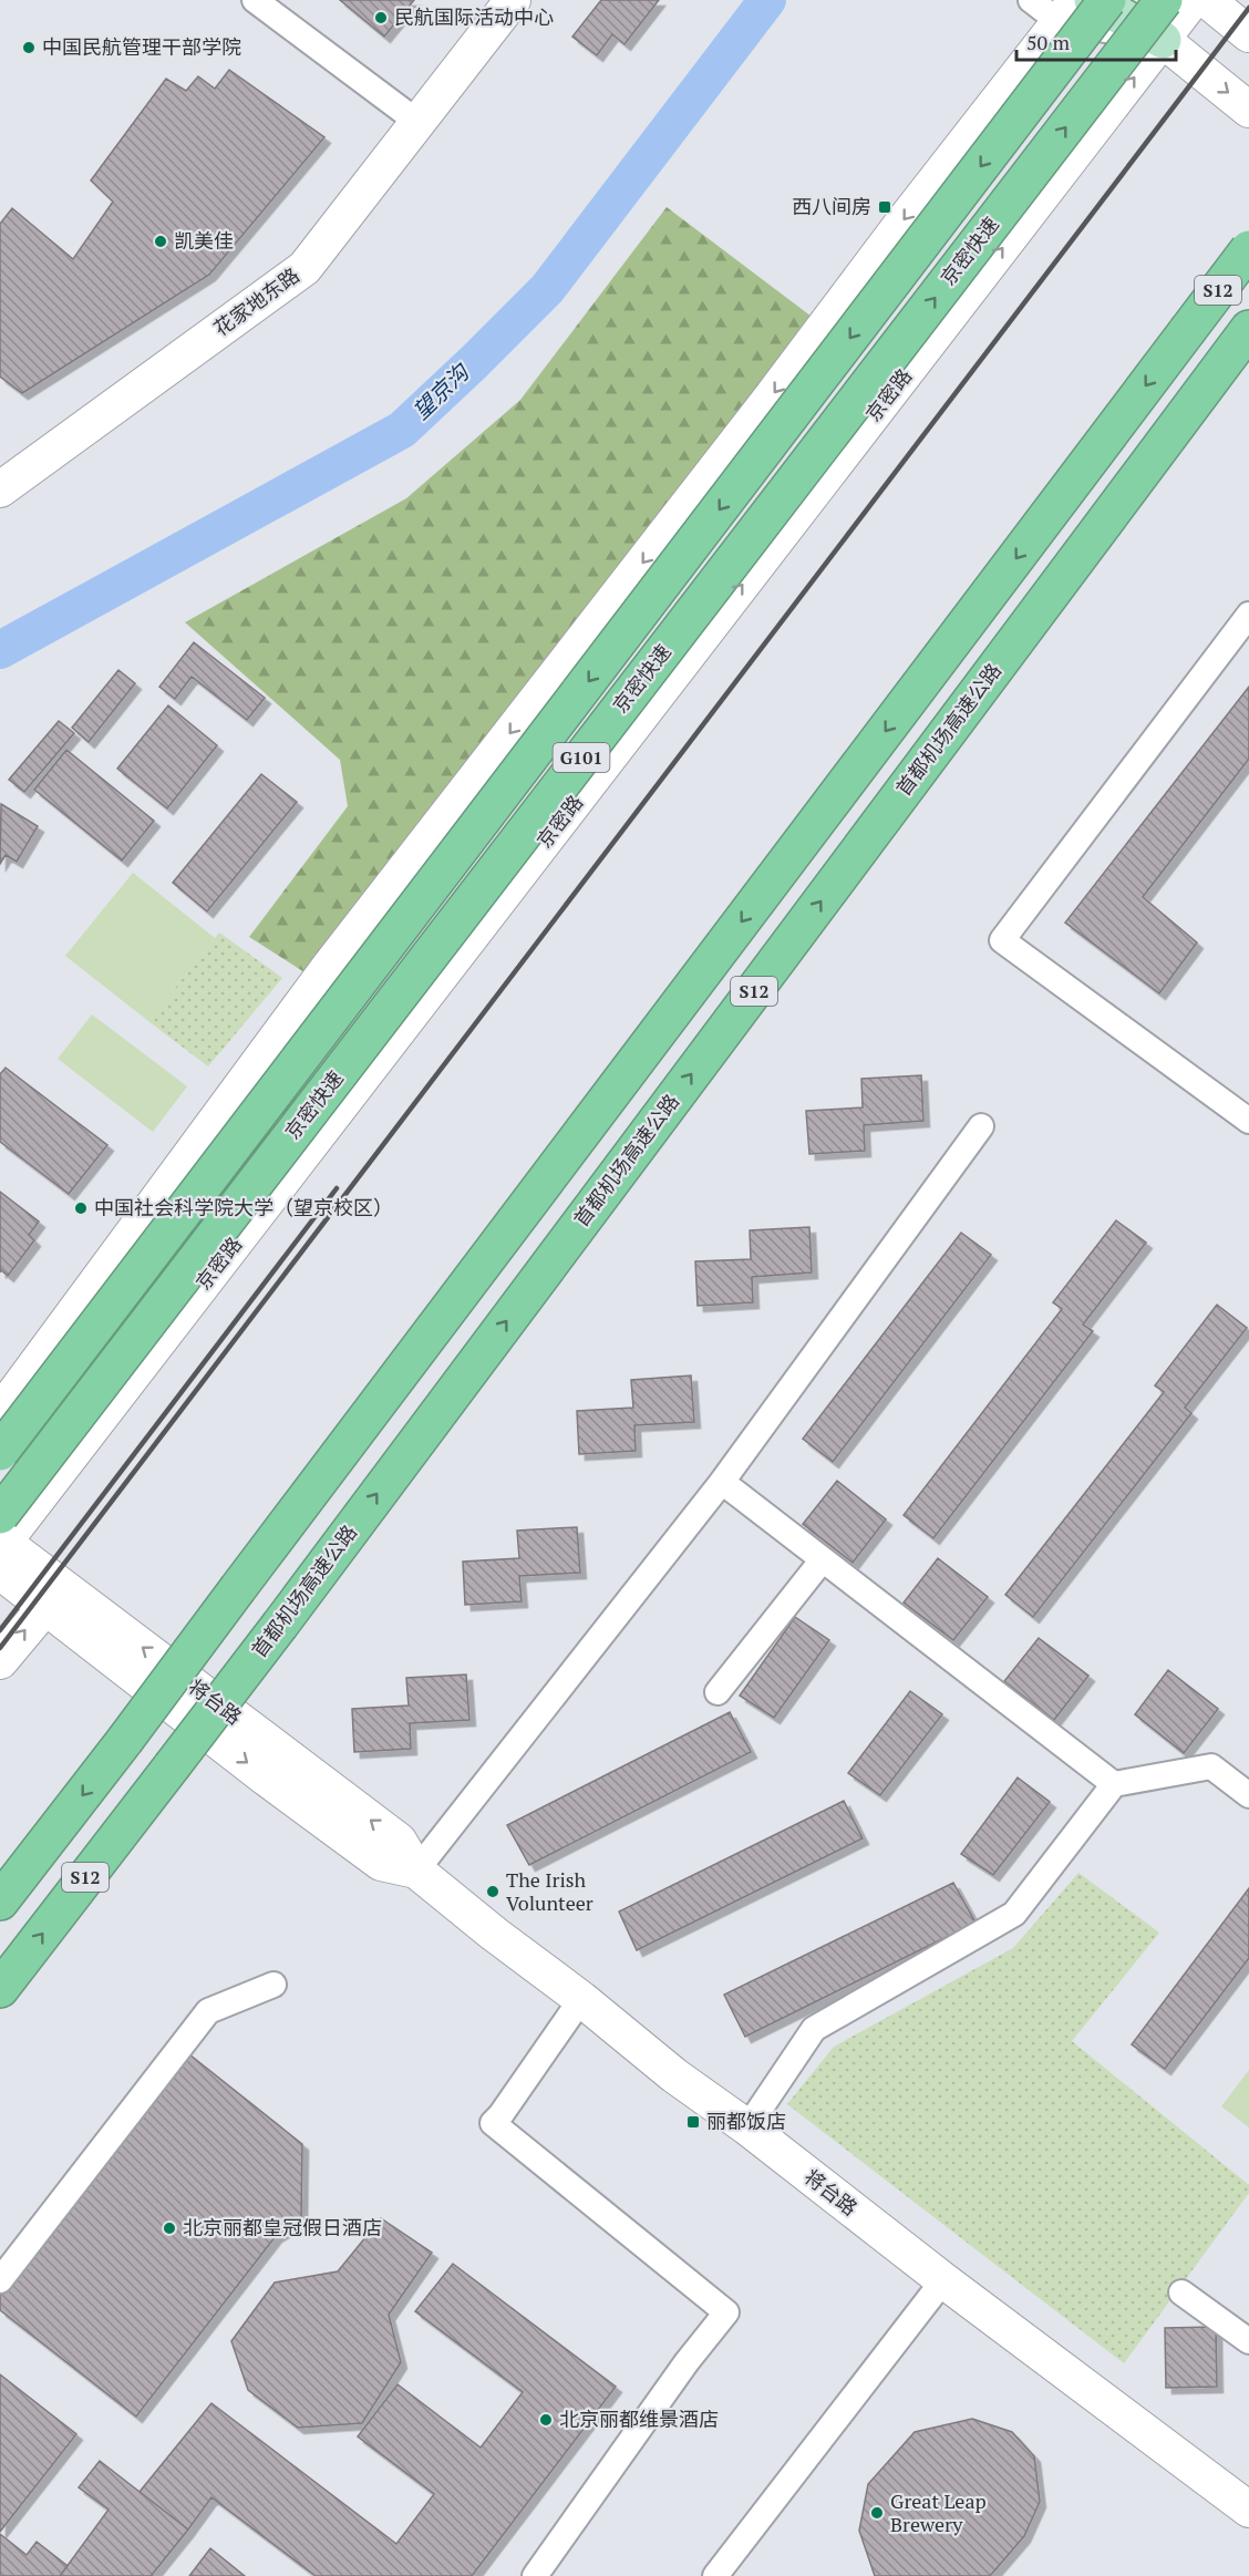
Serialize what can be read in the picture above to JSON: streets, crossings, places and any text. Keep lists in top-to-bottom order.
{
  "streets": {
    "highway": [
      "京密快速",
      "S12",
      "首都机场高速公路",
      "G101"
    ],
    "main road": ["花家地东路", "京密路", "将台路"]
  },
  "crossings": [
    ["京密快速", "京密路"],
    ["京密快速", "将台路"],
    ["京密路", "将台路"]
  ],
  "water": ["望京沟"],
  "places": {
    "other": [
      "民航国际活动中心",
      "中国民航管理干部学院",
      "凯美佳",
      "中国社会科学院大学（望京校区）",
      "The Irish Volunteer",
      "北京丽都皇冠假日酒店",
      "北京丽都维景酒店",
      "Great Leap Brewery"
    ],
    "transit": ["西八间房", "丽都饭店"]
  },
  "scale_bar": "50 m"
}
